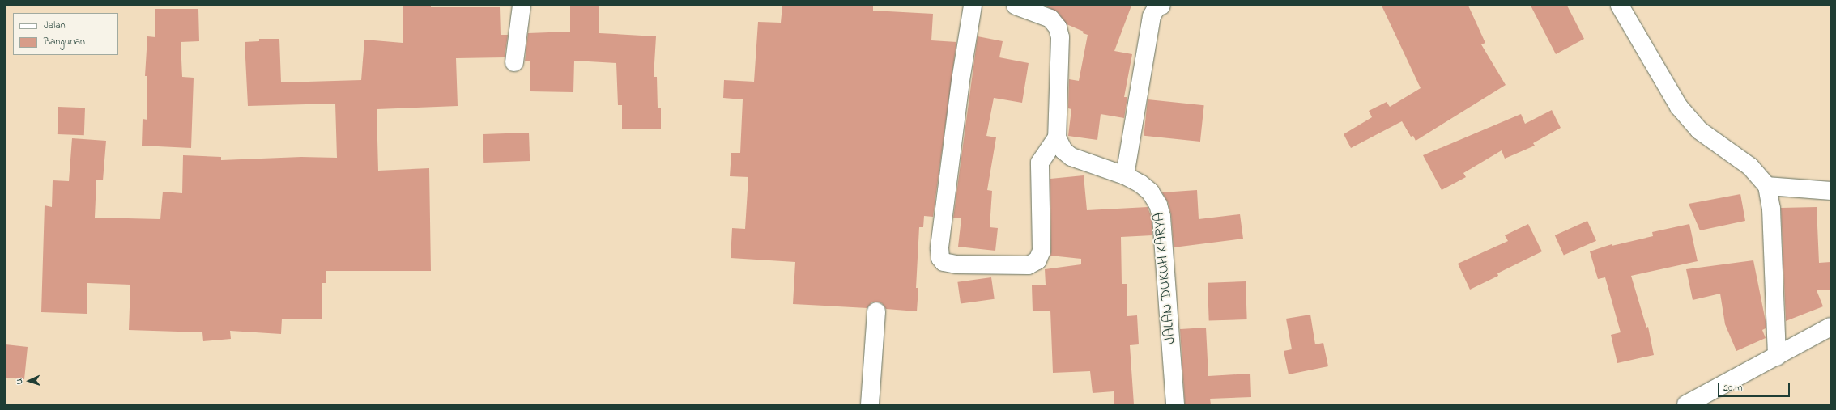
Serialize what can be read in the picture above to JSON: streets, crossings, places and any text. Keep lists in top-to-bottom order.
{
  "streets": {
    "street": ["JALAN DUKUH KARYA"]
  },
  "legend": ["Jalan", "Bangunan"],
  "scale_bar": "20 m",
  "north": "left"
}
